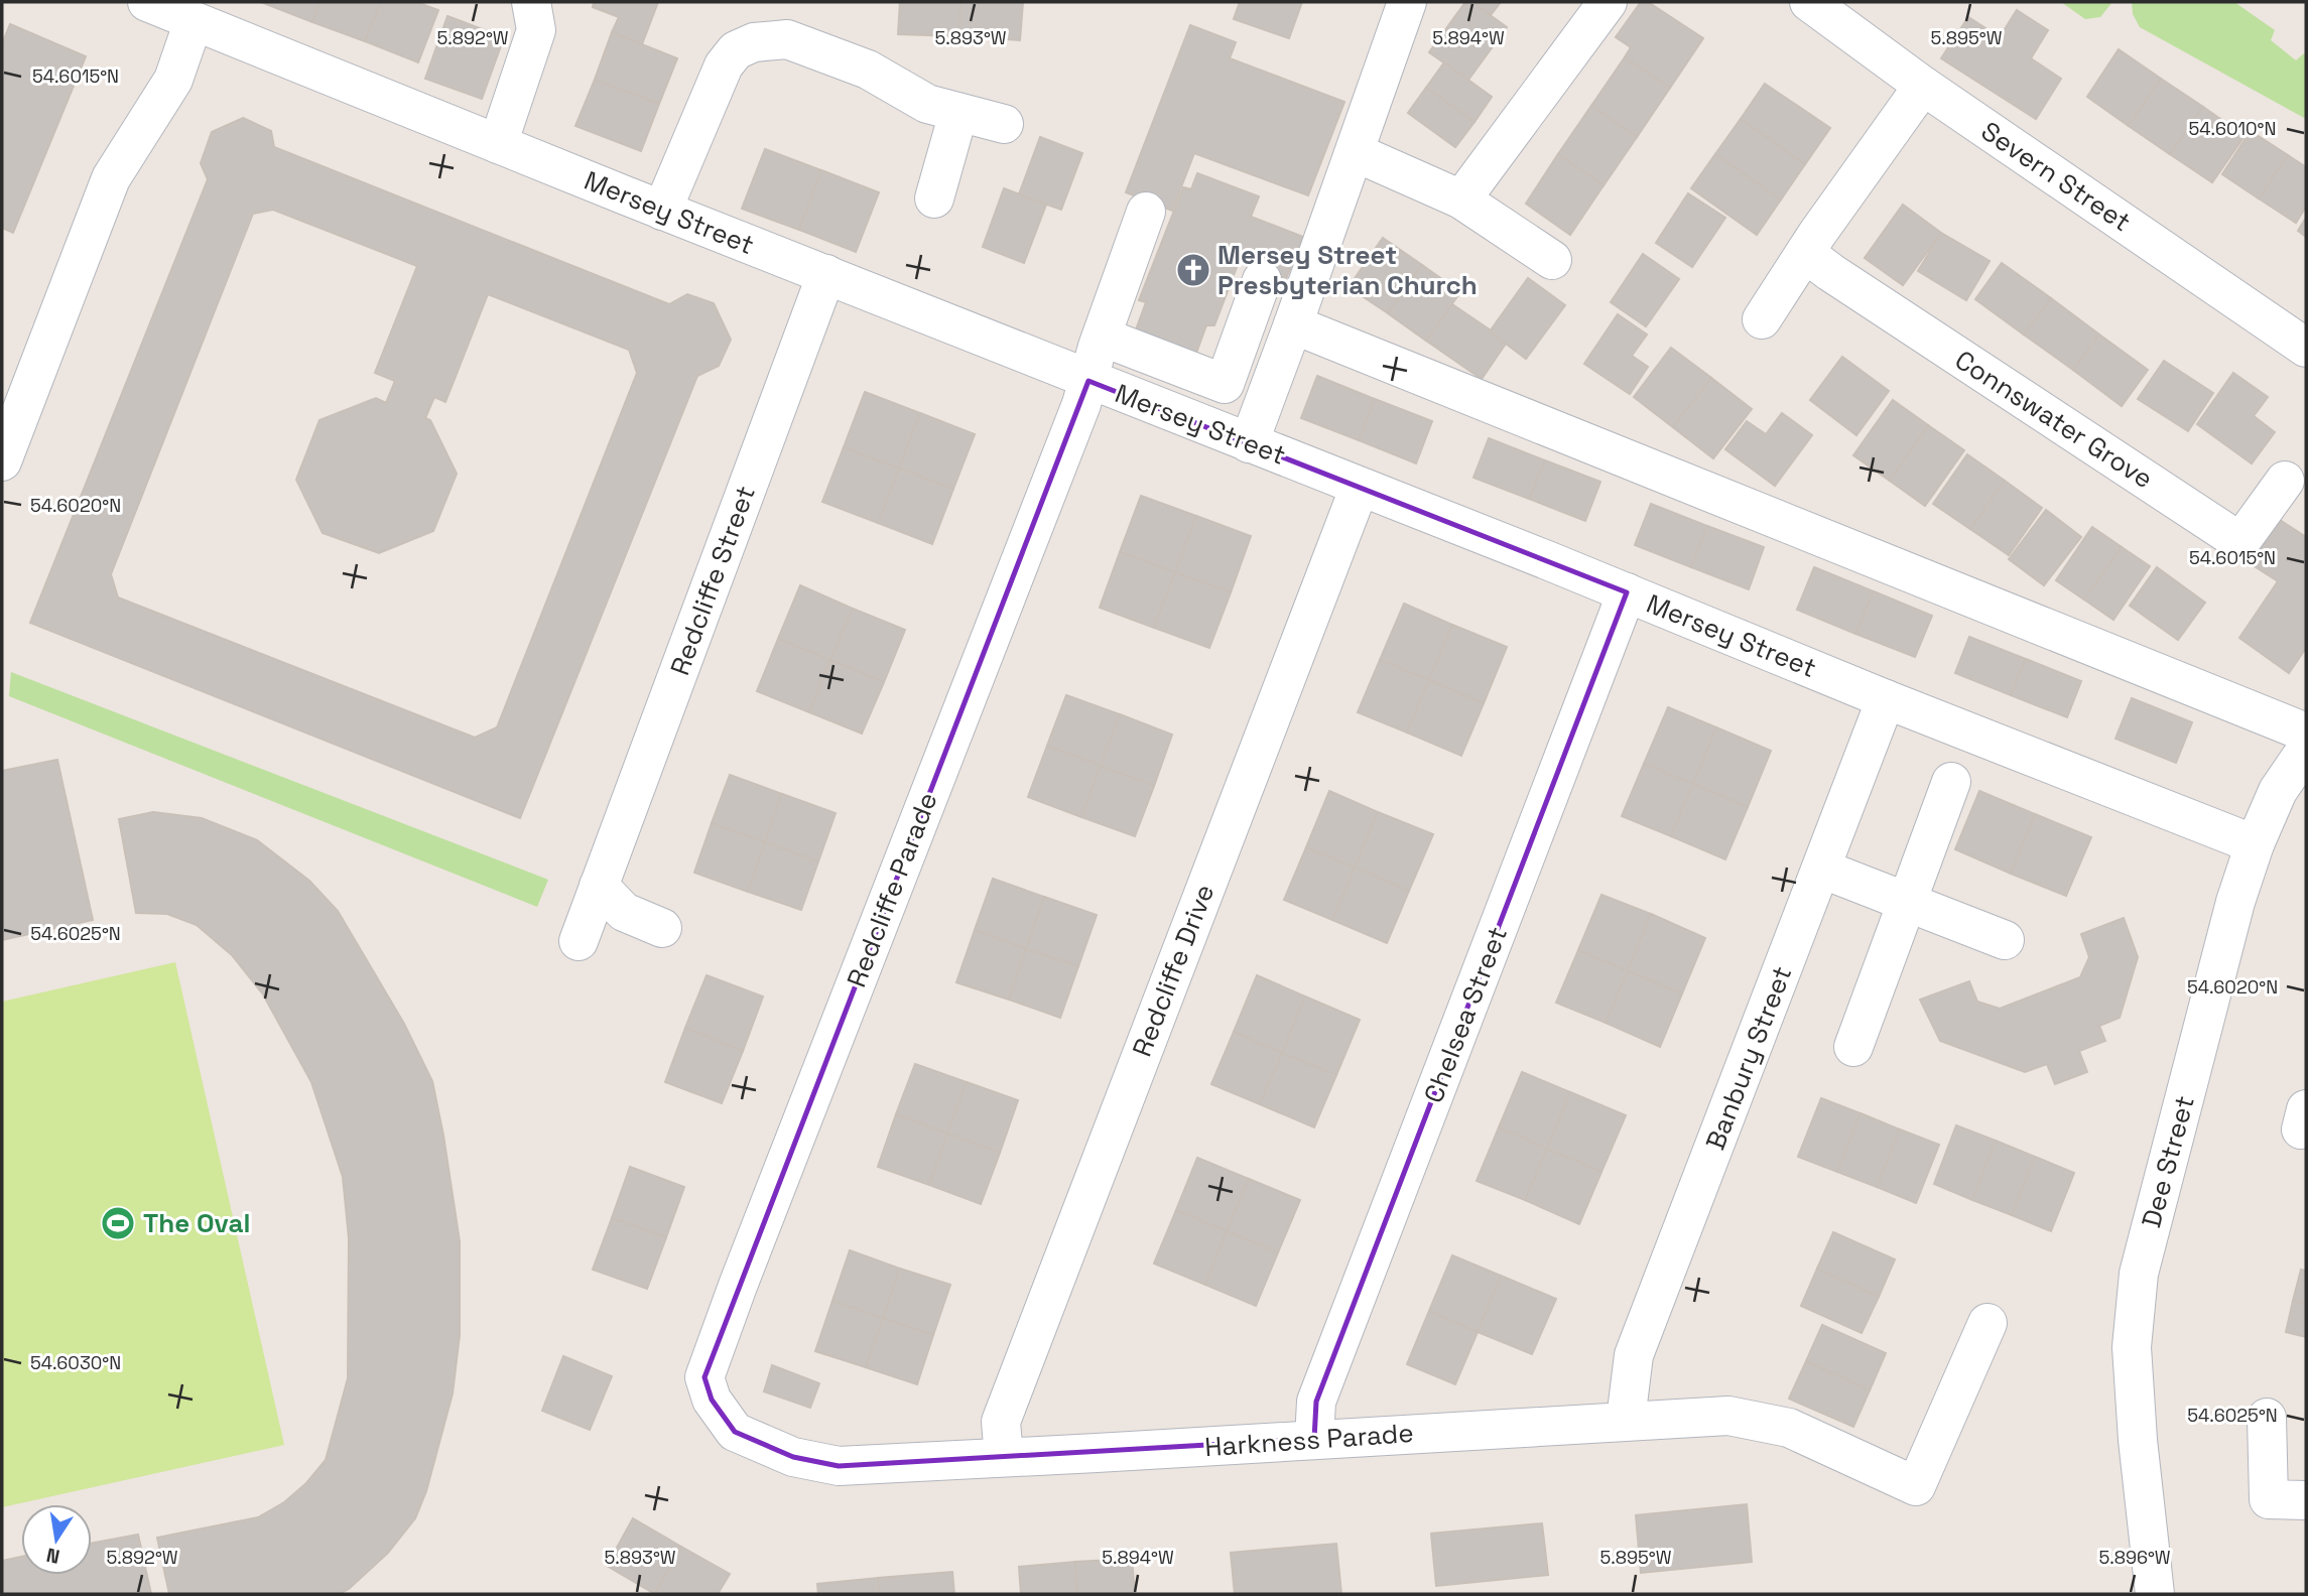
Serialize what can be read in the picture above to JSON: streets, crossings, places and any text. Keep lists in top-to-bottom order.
{
  "streets": {
    "street": [
      "Severn Street",
      "Mersey Street",
      "Connswater Grove",
      "Redcliffe Street",
      "Redcliffe Parade",
      "Redcliffe Drive",
      "Chelsea Street",
      "Banbury Street",
      "Dee Street",
      "Harkness Parade"
    ]
  },
  "crossings": [
    ["Mersey Street", "Redcliffe Street"],
    ["Mersey Street", "Redcliffe Parade"],
    ["Mersey Street", "Redcliffe Drive"],
    ["Mersey Street", "Chelsea Street"],
    ["Mersey Street", "Banbury Street"],
    ["Mersey Street", "Dee Street"],
    ["Redcliffe Parade", "Harkness Parade"],
    ["Redcliffe Drive", "Harkness Parade"],
    ["Chelsea Street", "Harkness Parade"],
    ["Banbury Street", "Harkness Parade"]
  ],
  "places": {
    "church": ["Mersey Street Presbyterian Church"],
    "sports": ["The Oval"]
  },
  "north": "bottom",
  "coordinates": [
    "5.892°W",
    "5.893°W",
    "5.894°W",
    "5.895°W",
    "54.6015°N",
    "54.6010°N",
    "54.6020°N",
    "54.6025°N",
    "54.6030°N",
    "5.896°W"
  ]
}
